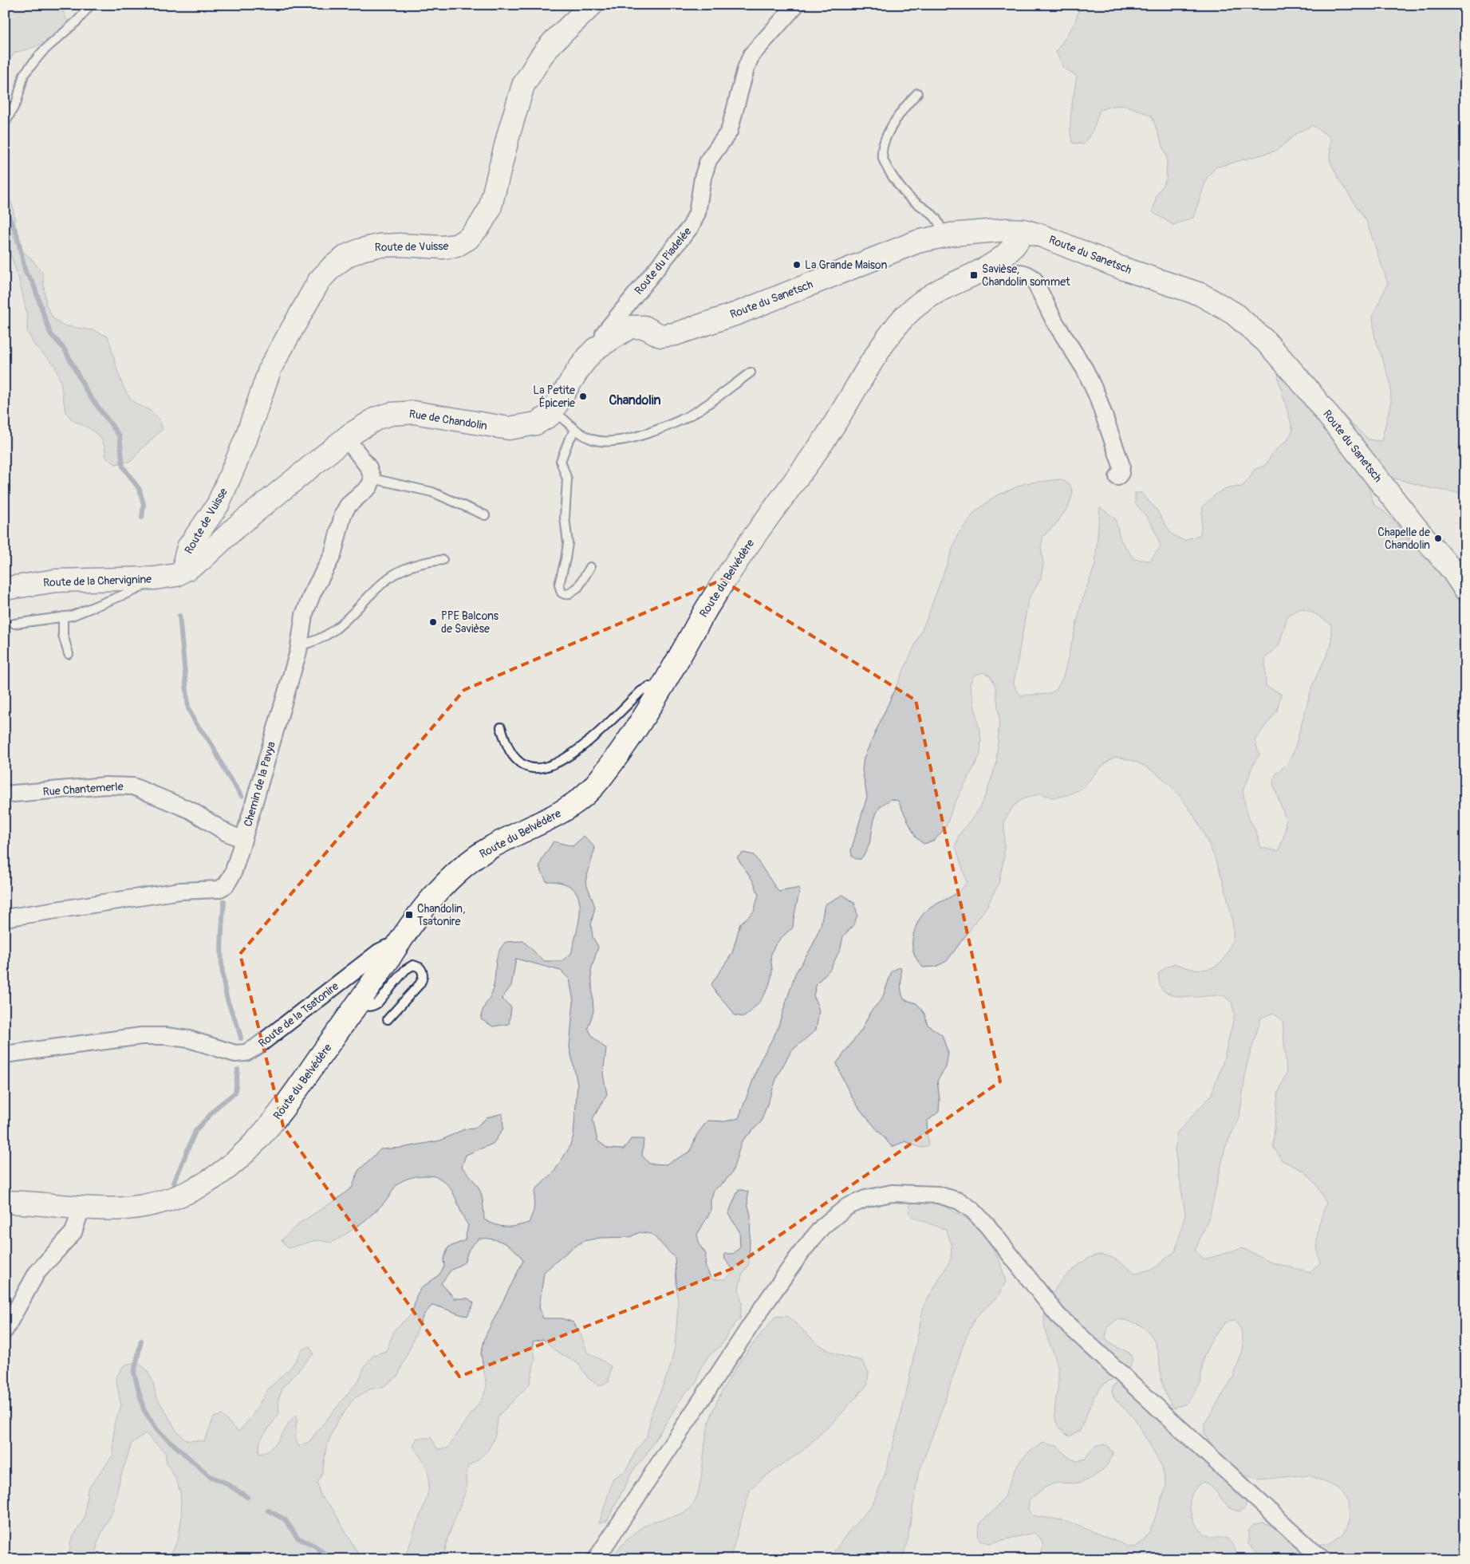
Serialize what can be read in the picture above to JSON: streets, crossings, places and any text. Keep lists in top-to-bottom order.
{
  "streets": {
    "street": [
      "Route de Vuisse",
      "Route du Sanetsch",
      "Route du Piadelée",
      "Rue de Chandolin",
      "Route du Belvédère",
      "Route de la Chervignine",
      "Chemin de la Pavya",
      "Rue Chantemerle",
      "Route de la Tsatonire"
    ]
  },
  "crossings": [
    ["Route de Vuisse", "Rue de Chandolin"],
    ["Route de Vuisse", "Route de la Chervignine"],
    ["Route du Sanetsch", "Route du Piadelée"],
    ["Route du Sanetsch", "Rue de Chandolin"],
    ["Route du Sanetsch", "Route du Belvédère"],
    ["Route du Piadelée", "Rue de Chandolin"],
    ["Rue de Chandolin", "Route de la Chervignine"],
    ["Route du Belvédère", "Route de la Tsatonire"],
    ["Chemin de la Pavya", "Rue Chantemerle"]
  ],
  "districts": ["Chandolin"],
  "places": {
    "other": [
      "La Grande Maison",
      "La Petite Épicerie",
      "Chapelle de Chandolin",
      "PPE Balcons de Savièse"
    ],
    "transit": ["Savièse, Chandolin sommet", "Chandolin, Tsatonire"]
  }
}
